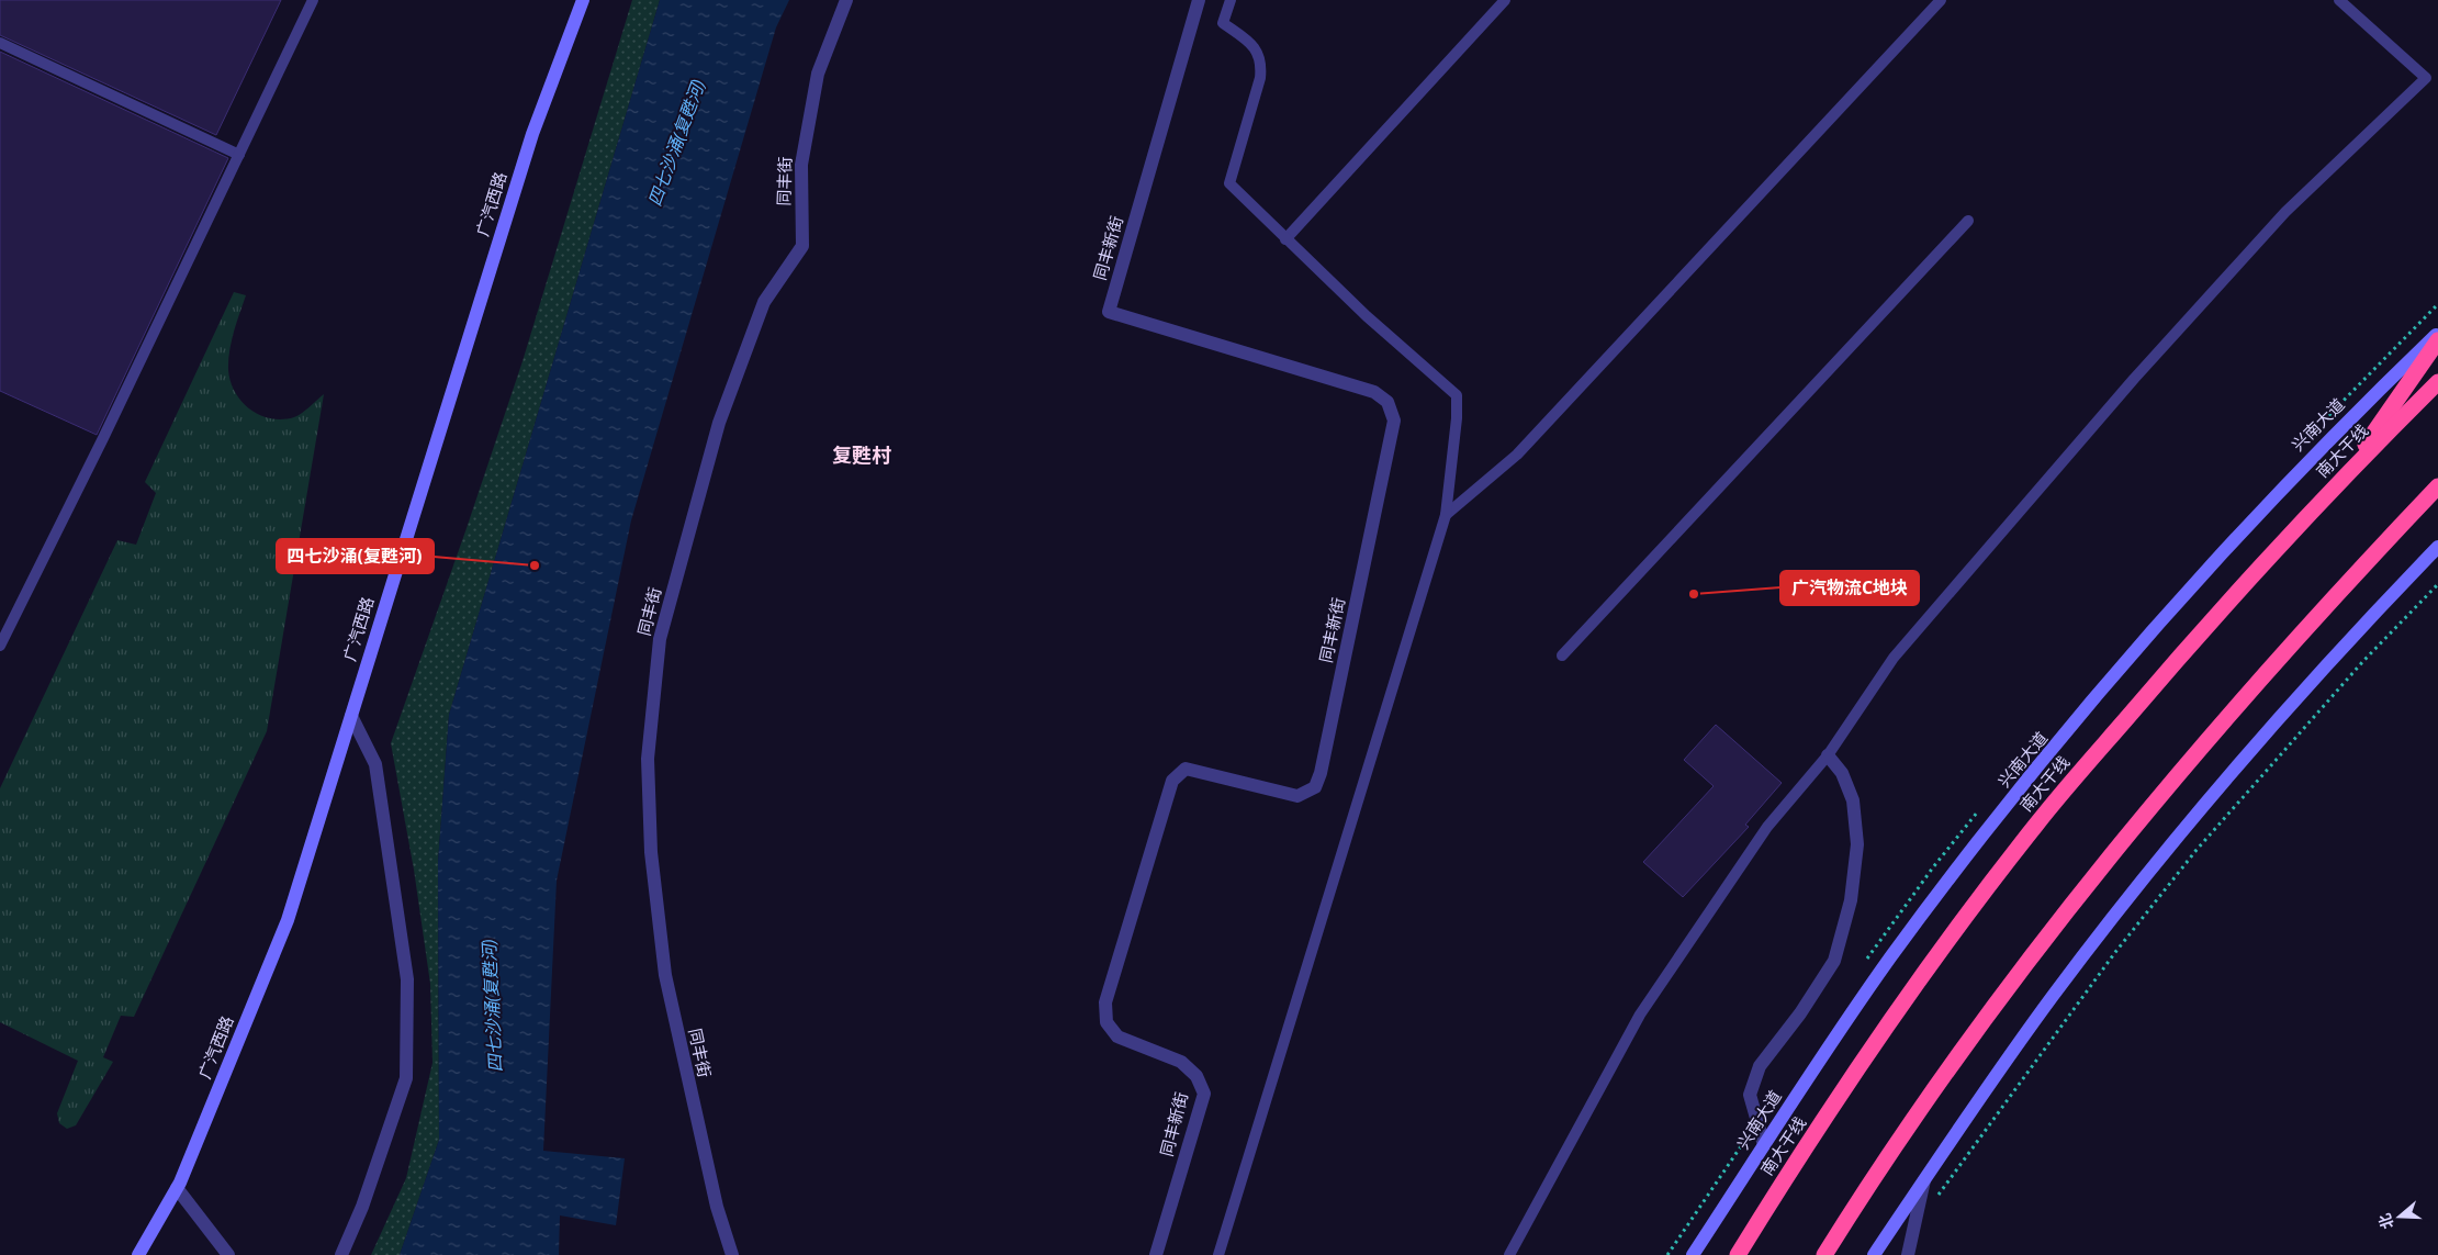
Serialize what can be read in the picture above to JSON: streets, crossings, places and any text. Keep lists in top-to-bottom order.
{
  "streets": {
    "highway": ["南大干线"],
    "main road": ["广汽西路", "兴南大道"],
    "street": ["同丰街", "同丰新街"]
  },
  "districts": ["复甦村"],
  "water": ["四七沙涌(复甦河)"],
  "places": ["四七沙涌(复甦河)", "广汽物流C地块"],
  "north": "left"
}
